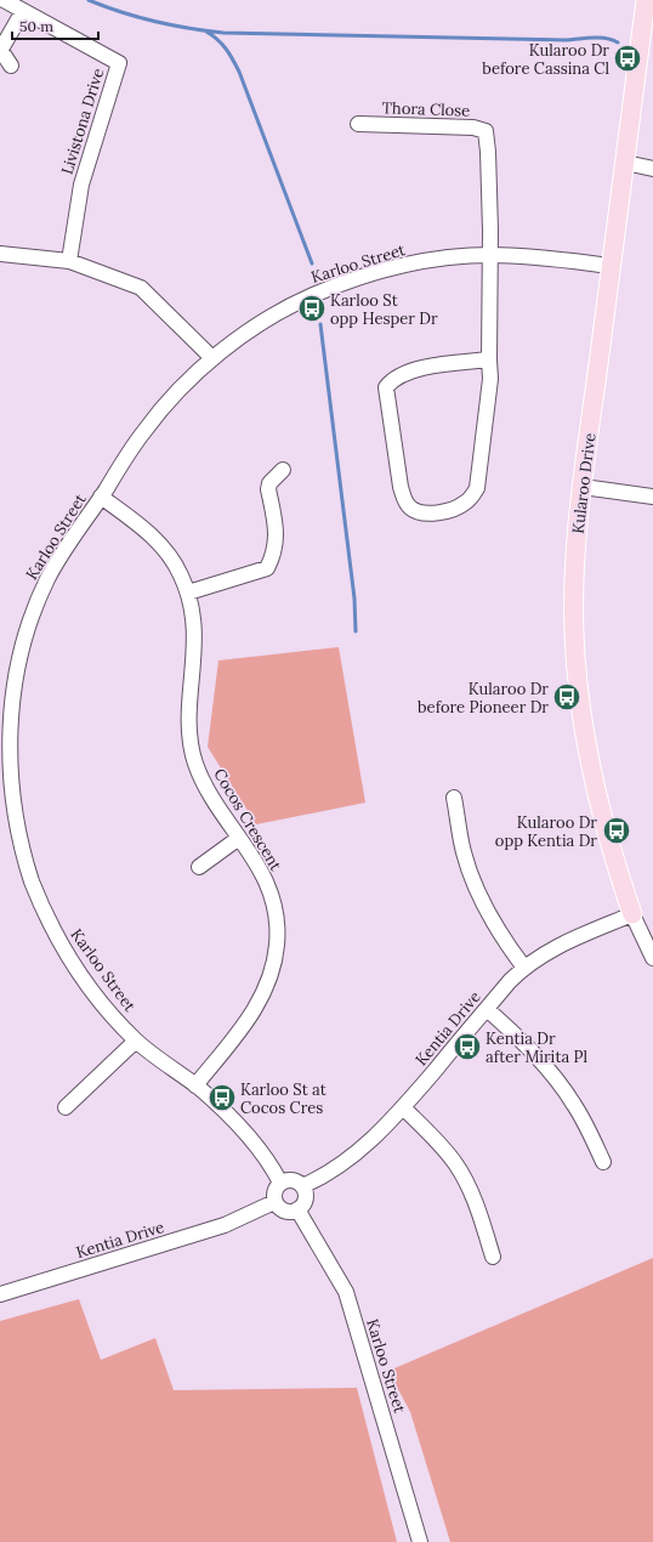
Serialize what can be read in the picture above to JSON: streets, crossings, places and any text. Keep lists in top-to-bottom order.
{
  "streets": {
    "main road": ["Kularoo Drive"],
    "street": [
      "Thora Close",
      "Livistona Drive",
      "Karloo Street",
      "Cocos Crescent",
      "Kentia Drive"
    ]
  },
  "crossings": [
    ["Thora Close", "Karloo Street"],
    ["Karloo Street", "Kularoo Drive"],
    ["Karloo Street", "Cocos Crescent"],
    ["Karloo Street", "Kentia Drive"],
    ["Kularoo Drive", "Kentia Drive"]
  ],
  "places": {
    "bus stop": [
      "Kularoo Dr before Cassina Cl",
      "Karloo St opp Hesper Dr",
      "Kularoo Dr before Pioneer Dr",
      "Kularoo Dr opp Kentia Dr",
      "Kentia Dr after Mirita Pl",
      "Karloo St at Cocos Cres"
    ]
  },
  "scale_bar": "50 m"
}
